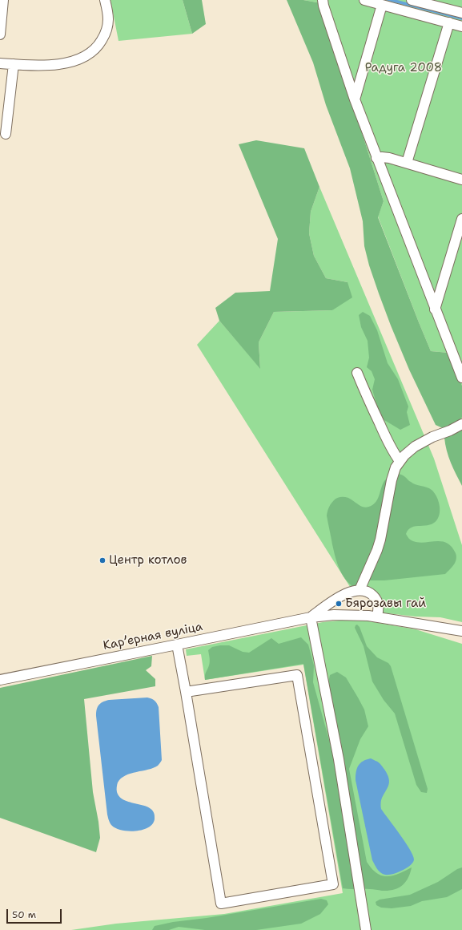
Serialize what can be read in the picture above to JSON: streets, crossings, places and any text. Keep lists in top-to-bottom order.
{
  "streets": {
    "street": ["Карʼерная вуліца"]
  },
  "parks": ["Радуга 2008"],
  "places": ["Центр котлов", "Бярозавы гай"],
  "scale_bar": "50 m"
}
